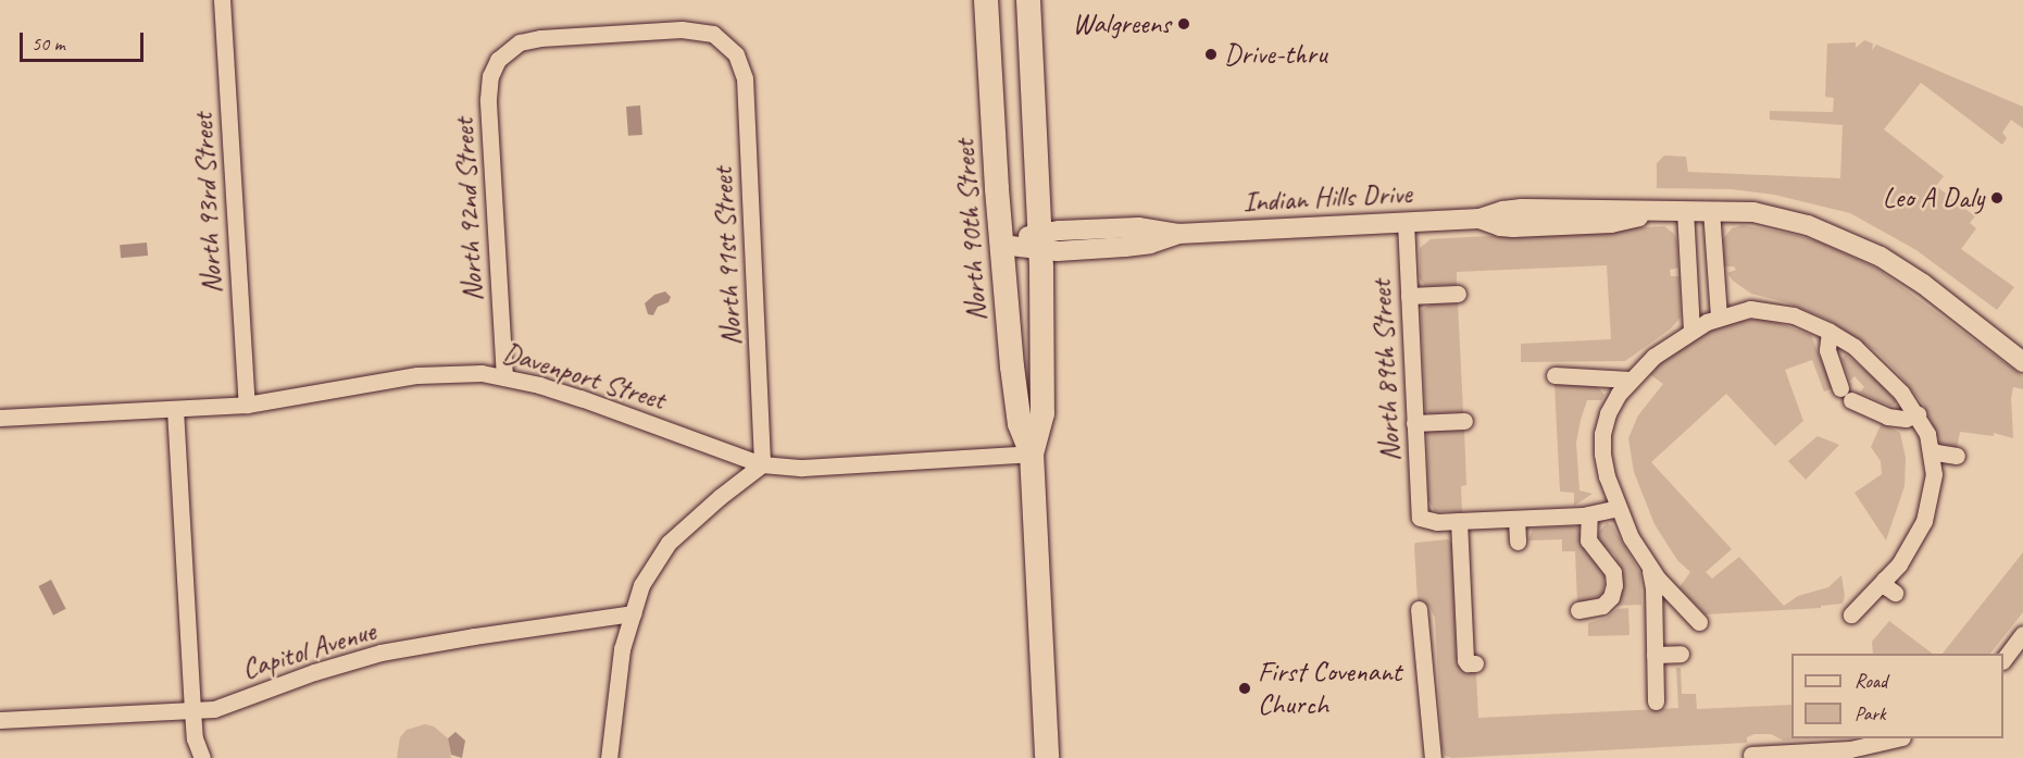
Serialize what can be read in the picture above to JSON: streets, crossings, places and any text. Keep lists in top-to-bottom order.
{
  "streets": {
    "main road": ["North 90th Street"],
    "street": [
      "Indian Hills Drive",
      "North 93rd Street",
      "North 92nd Street",
      "North 91st Street",
      "North 89th Street",
      "Davenport Street",
      "Capitol Avenue"
    ]
  },
  "crossings": [
    ["Indian Hills Drive", "North 90th Street"],
    ["Indian Hills Drive", "North 89th Street"],
    ["North 93rd Street", "Davenport Street"],
    ["North 92nd Street", "North 91st Street"],
    ["North 92nd Street", "Davenport Street"],
    ["North 90th Street", "Davenport Street"],
    ["North 91st Street", "Davenport Street"]
  ],
  "places": [
    "Walgreens",
    "Drive-thru",
    "Leo A Daly",
    "First Covenant Church"
  ],
  "legend": ["Road", "Park"],
  "scale_bar": "50 m"
}
